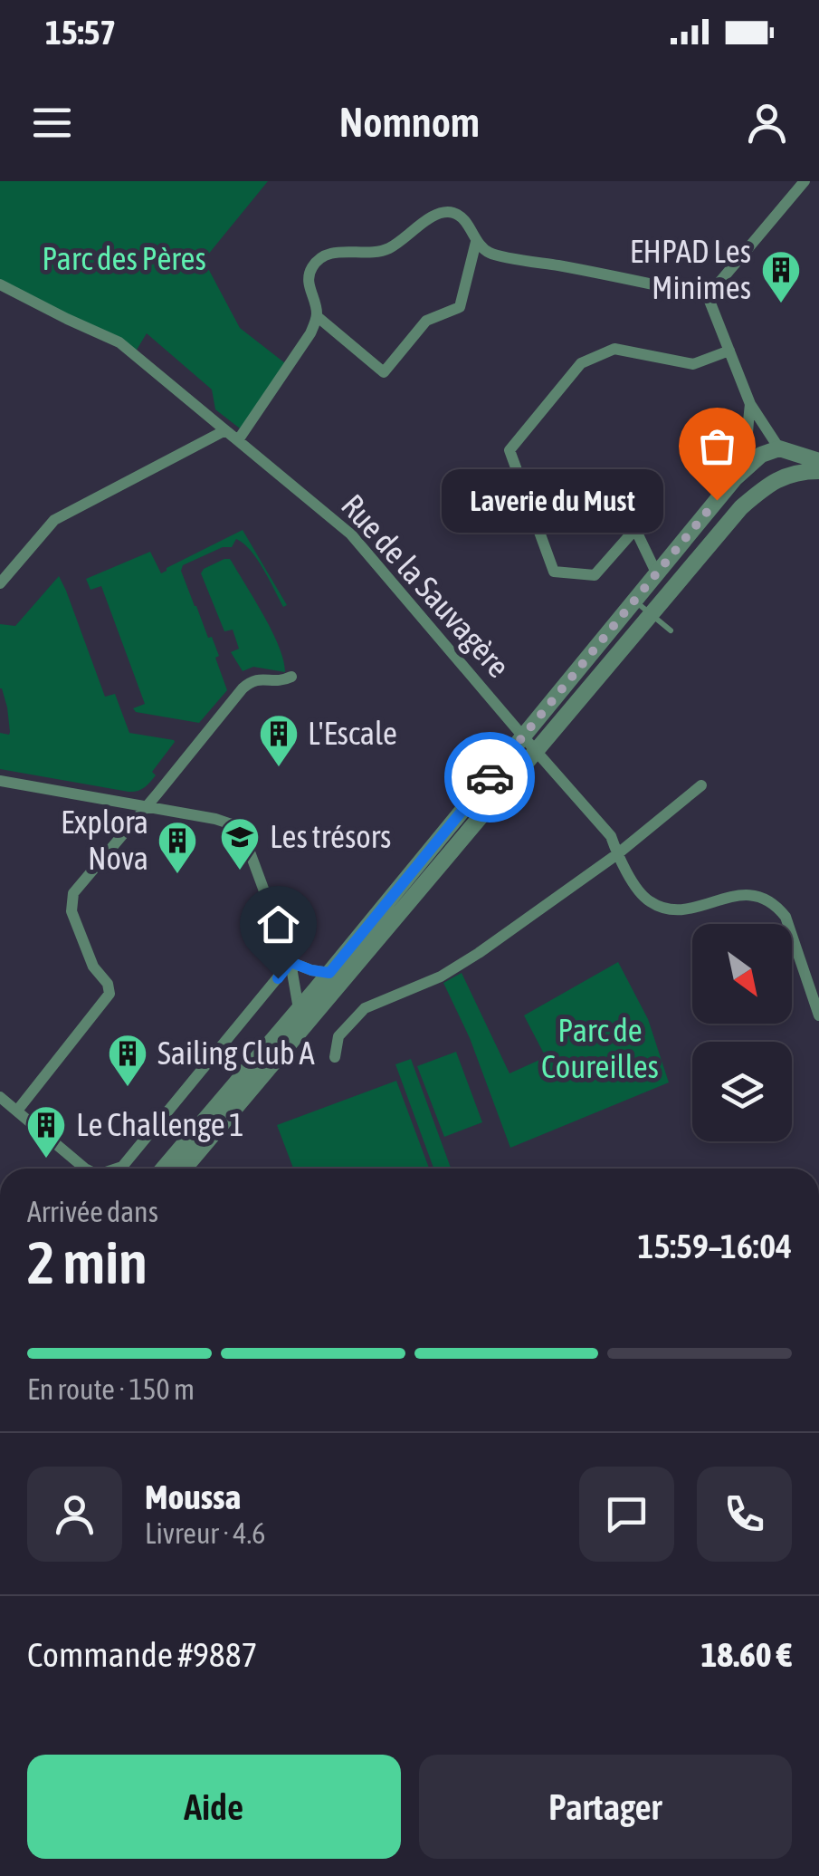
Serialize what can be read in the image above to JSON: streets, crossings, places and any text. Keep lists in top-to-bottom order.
{
  "streets": {
    "street": ["Rue de la Sauvagère"]
  },
  "parks": ["Parc des Pères", "Parc de Coureilles"],
  "places": {
    "building": [
      "EHPAD Les Minimes",
      "L'Escale",
      "Explora Nova",
      "Sailing Club A",
      "Le Challenge 1"
    ],
    "other": ["Laverie du Must"],
    "school or university": ["Les trésors"]
  },
  "north": "bottom right",
  "page": {
    "status": "15:57",
    "header": "Nomnom",
    "bubble": "Laverie du Must",
    "heading": ["2 min", "Arrivée dans", "15:59–16:04"],
    "panel": [
      "Moussa",
      "Livreur · 4.6",
      "Commande #9887",
      "18.60 €"
    ],
    "bar": "En route · 150 m",
    "buttons": ["Aide", "Partager"]
  }
}
